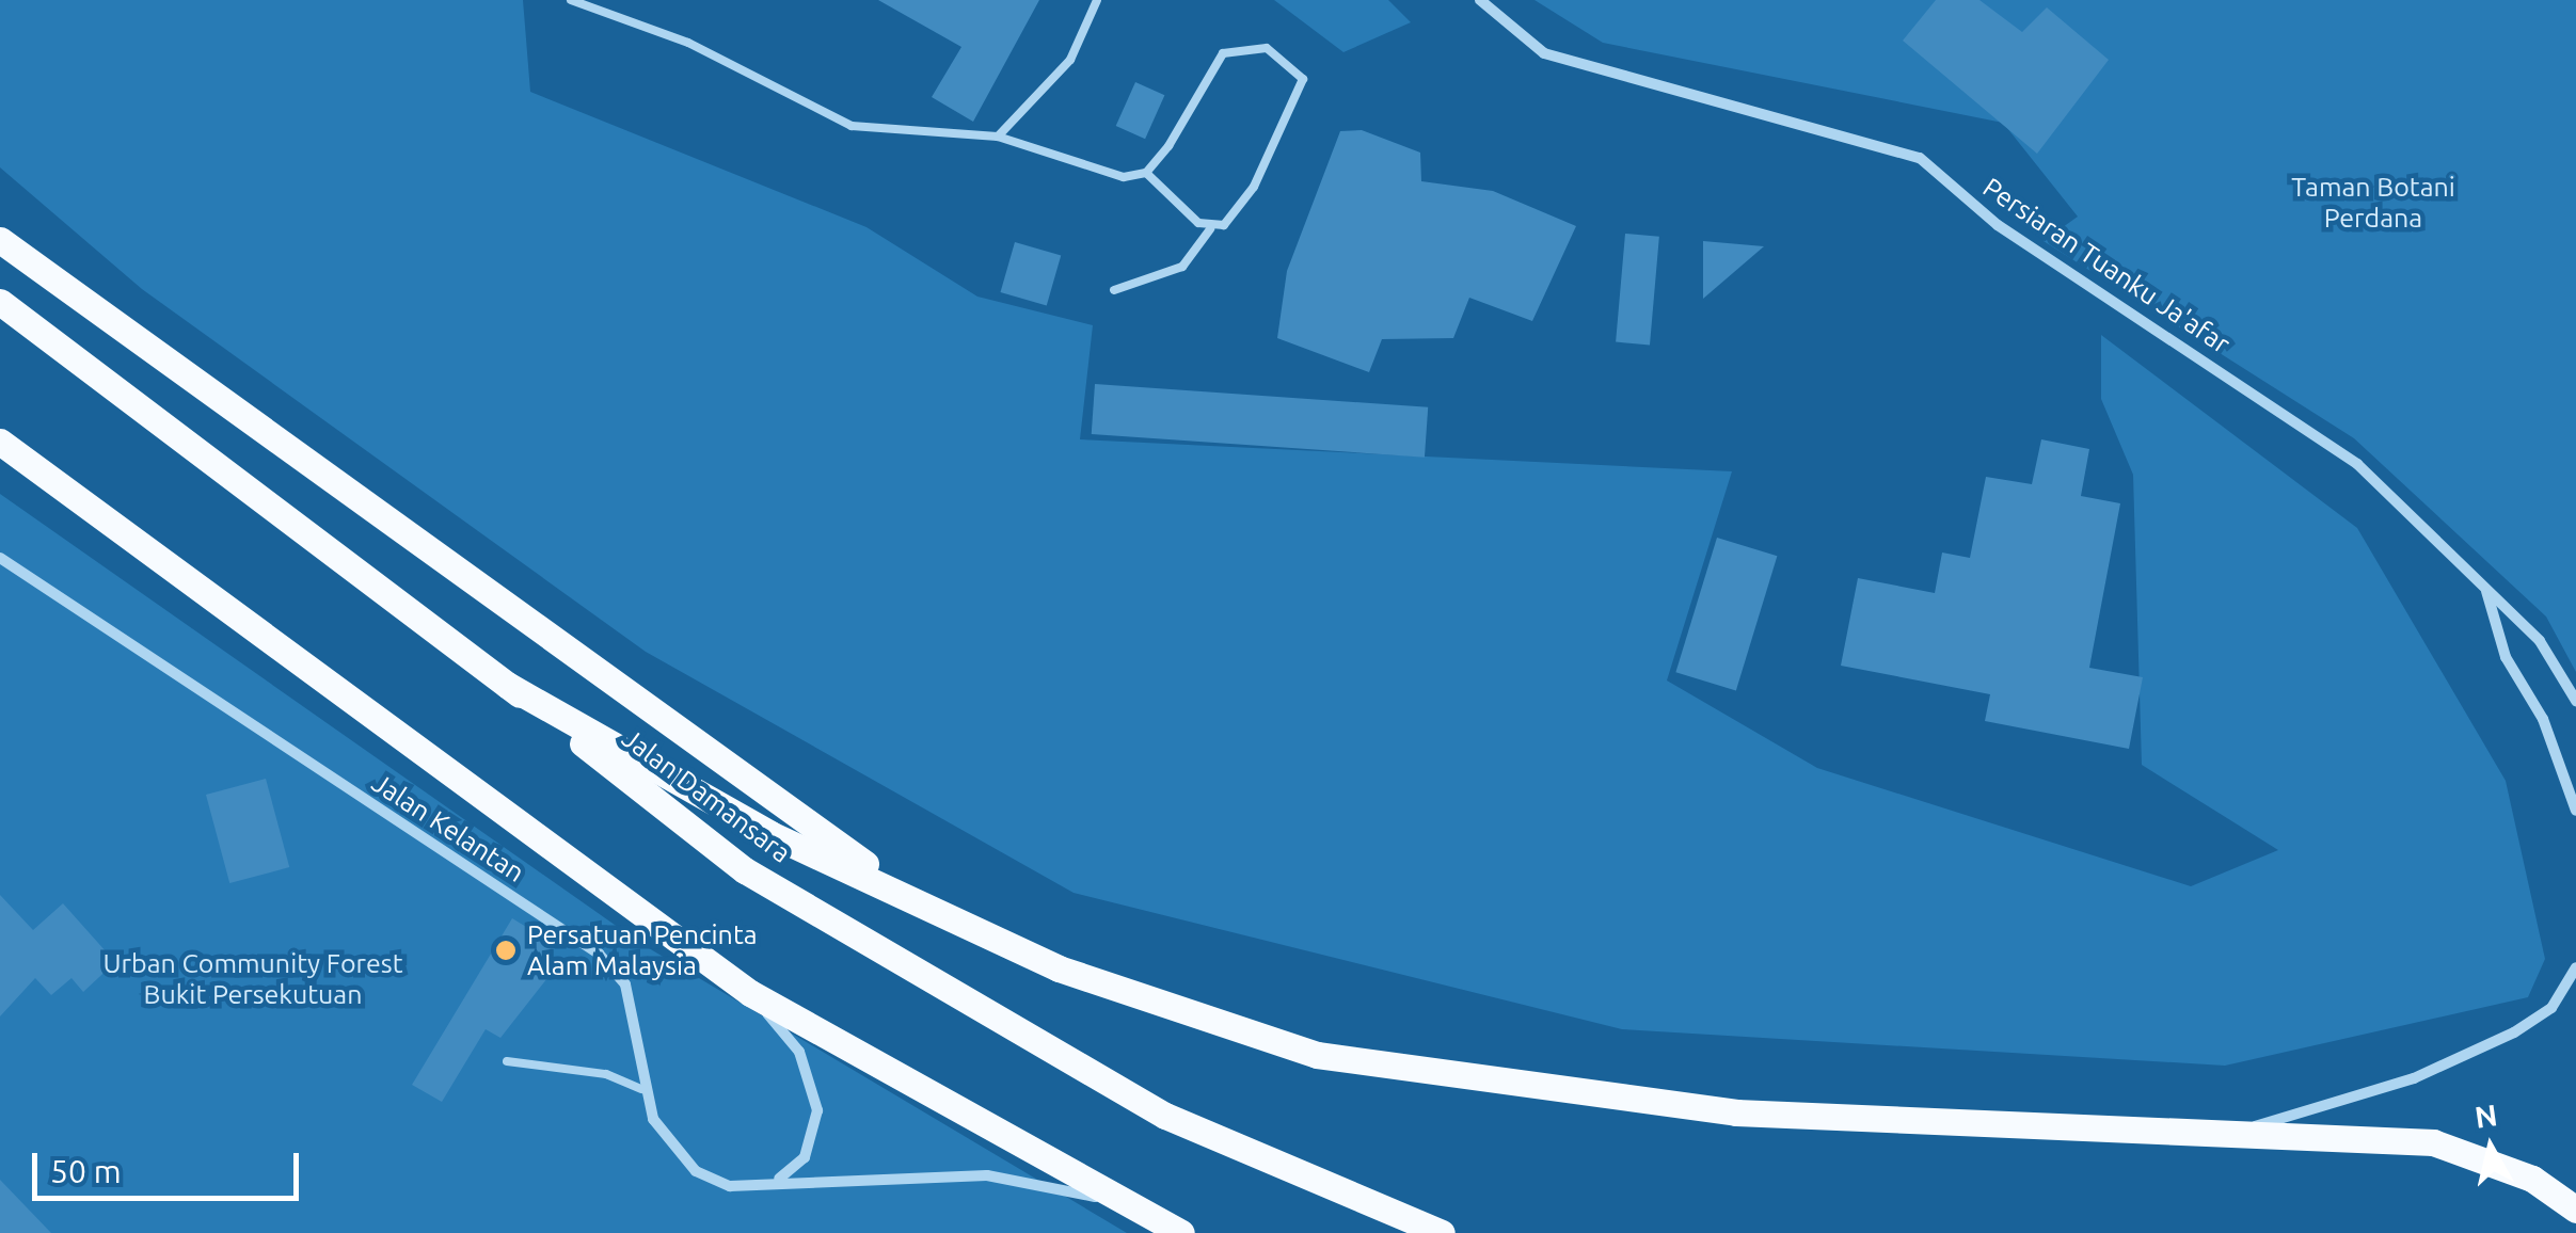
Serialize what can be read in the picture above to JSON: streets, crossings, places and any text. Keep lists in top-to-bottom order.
{
  "streets": {
    "main road": ["Jalan Damansara"],
    "street": ["Persiaran Tuanku Ja'afar", "Jalan Kelantan"]
  },
  "parks": ["Taman Botani Perdana", "Urban Community Forest Bukit Persekutuan"],
  "places": ["Persatuan Pencinta Alam Malaysia"],
  "scale_bar": "50 m",
  "north": "top"
}
